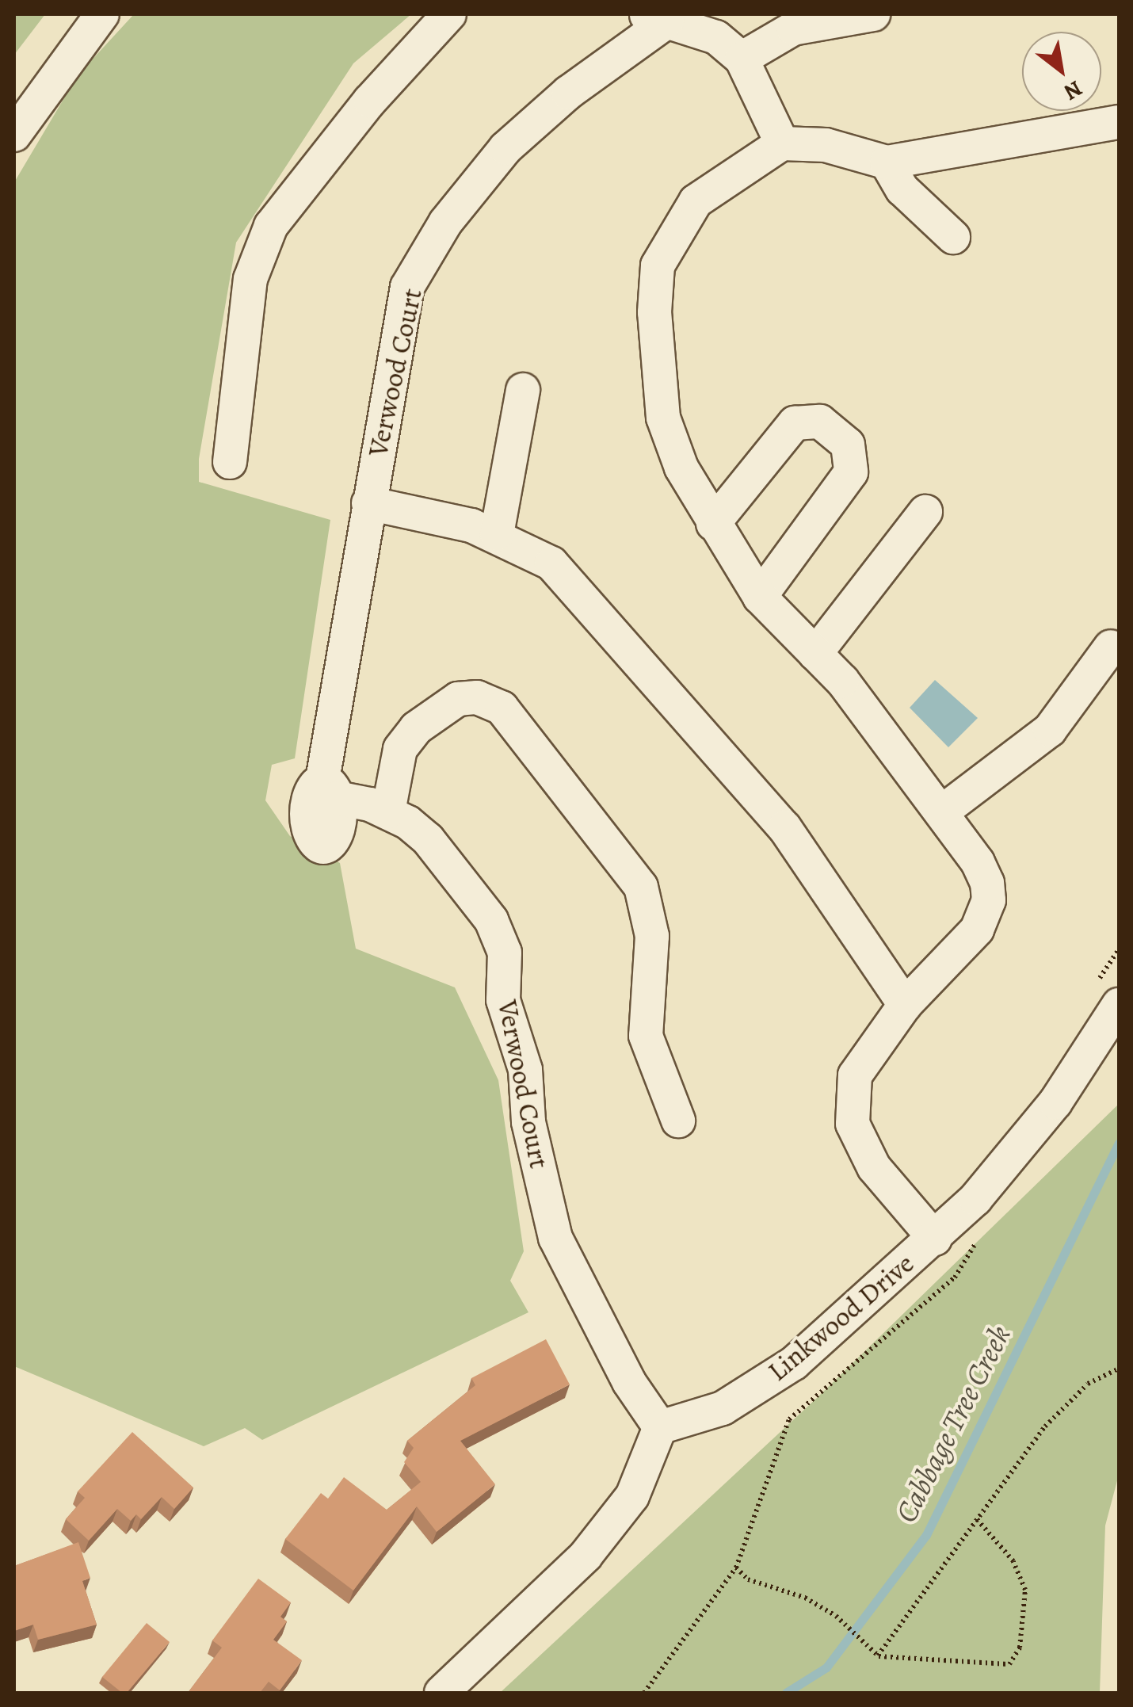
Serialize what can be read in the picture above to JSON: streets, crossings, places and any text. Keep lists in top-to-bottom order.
{
  "streets": {
    "street": ["Verwood Court", "Linkwood Drive"]
  },
  "crossings": [
    ["Verwood Court", "Linkwood Drive"]
  ],
  "water": ["Cabbage Tree Creek"],
  "north": "bottom right"
}
